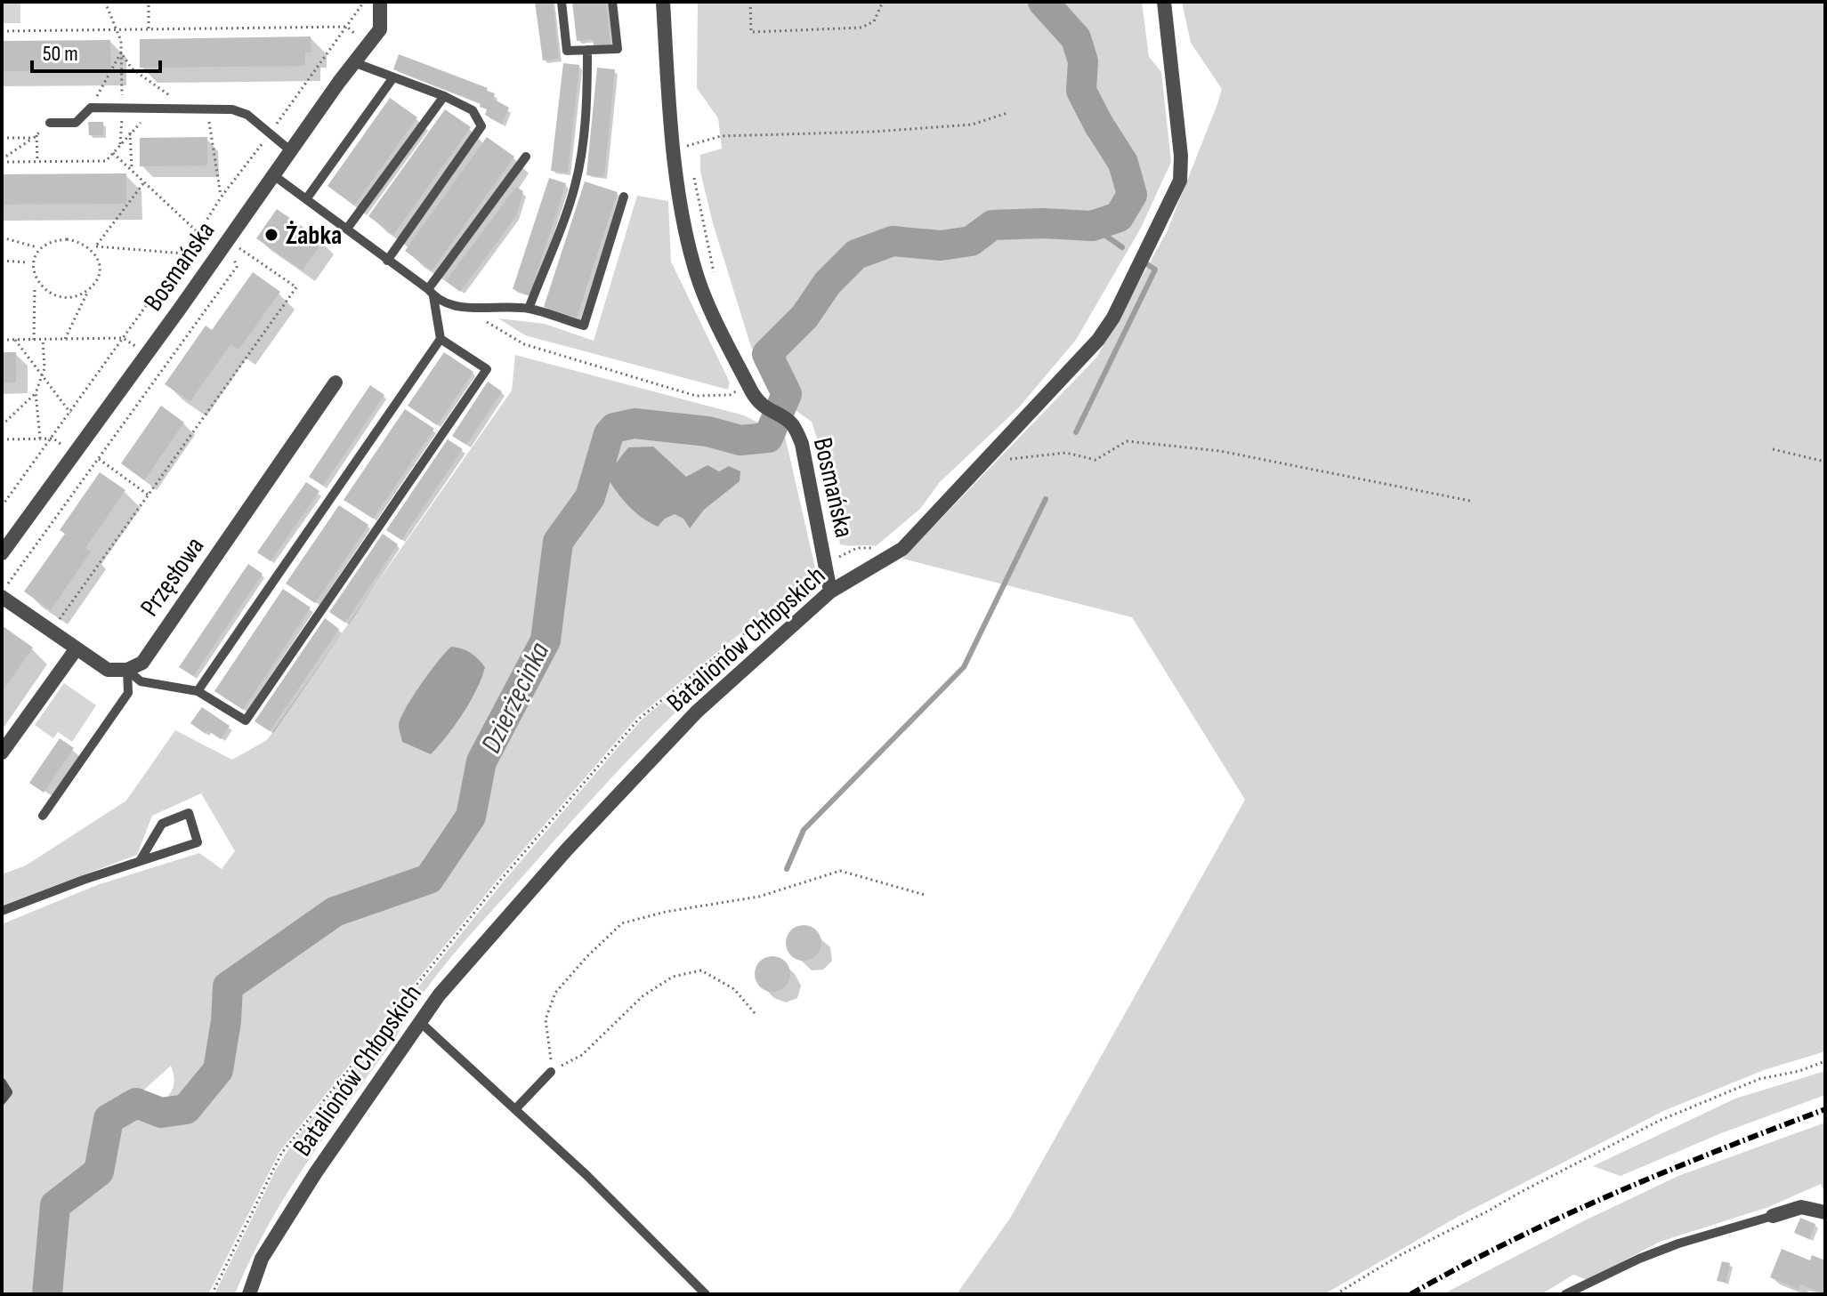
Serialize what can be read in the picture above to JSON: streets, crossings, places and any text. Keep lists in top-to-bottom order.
{
  "streets": {
    "street": ["Bosmańska", "Przęsłowa", "Batalionów Chłopskich"]
  },
  "crossings": [
    ["Bosmańska", "Batalionów Chłopskich"]
  ],
  "water": ["Dzierżęcinka"],
  "places": ["Żabka"],
  "scale_bar": "50 m"
}
